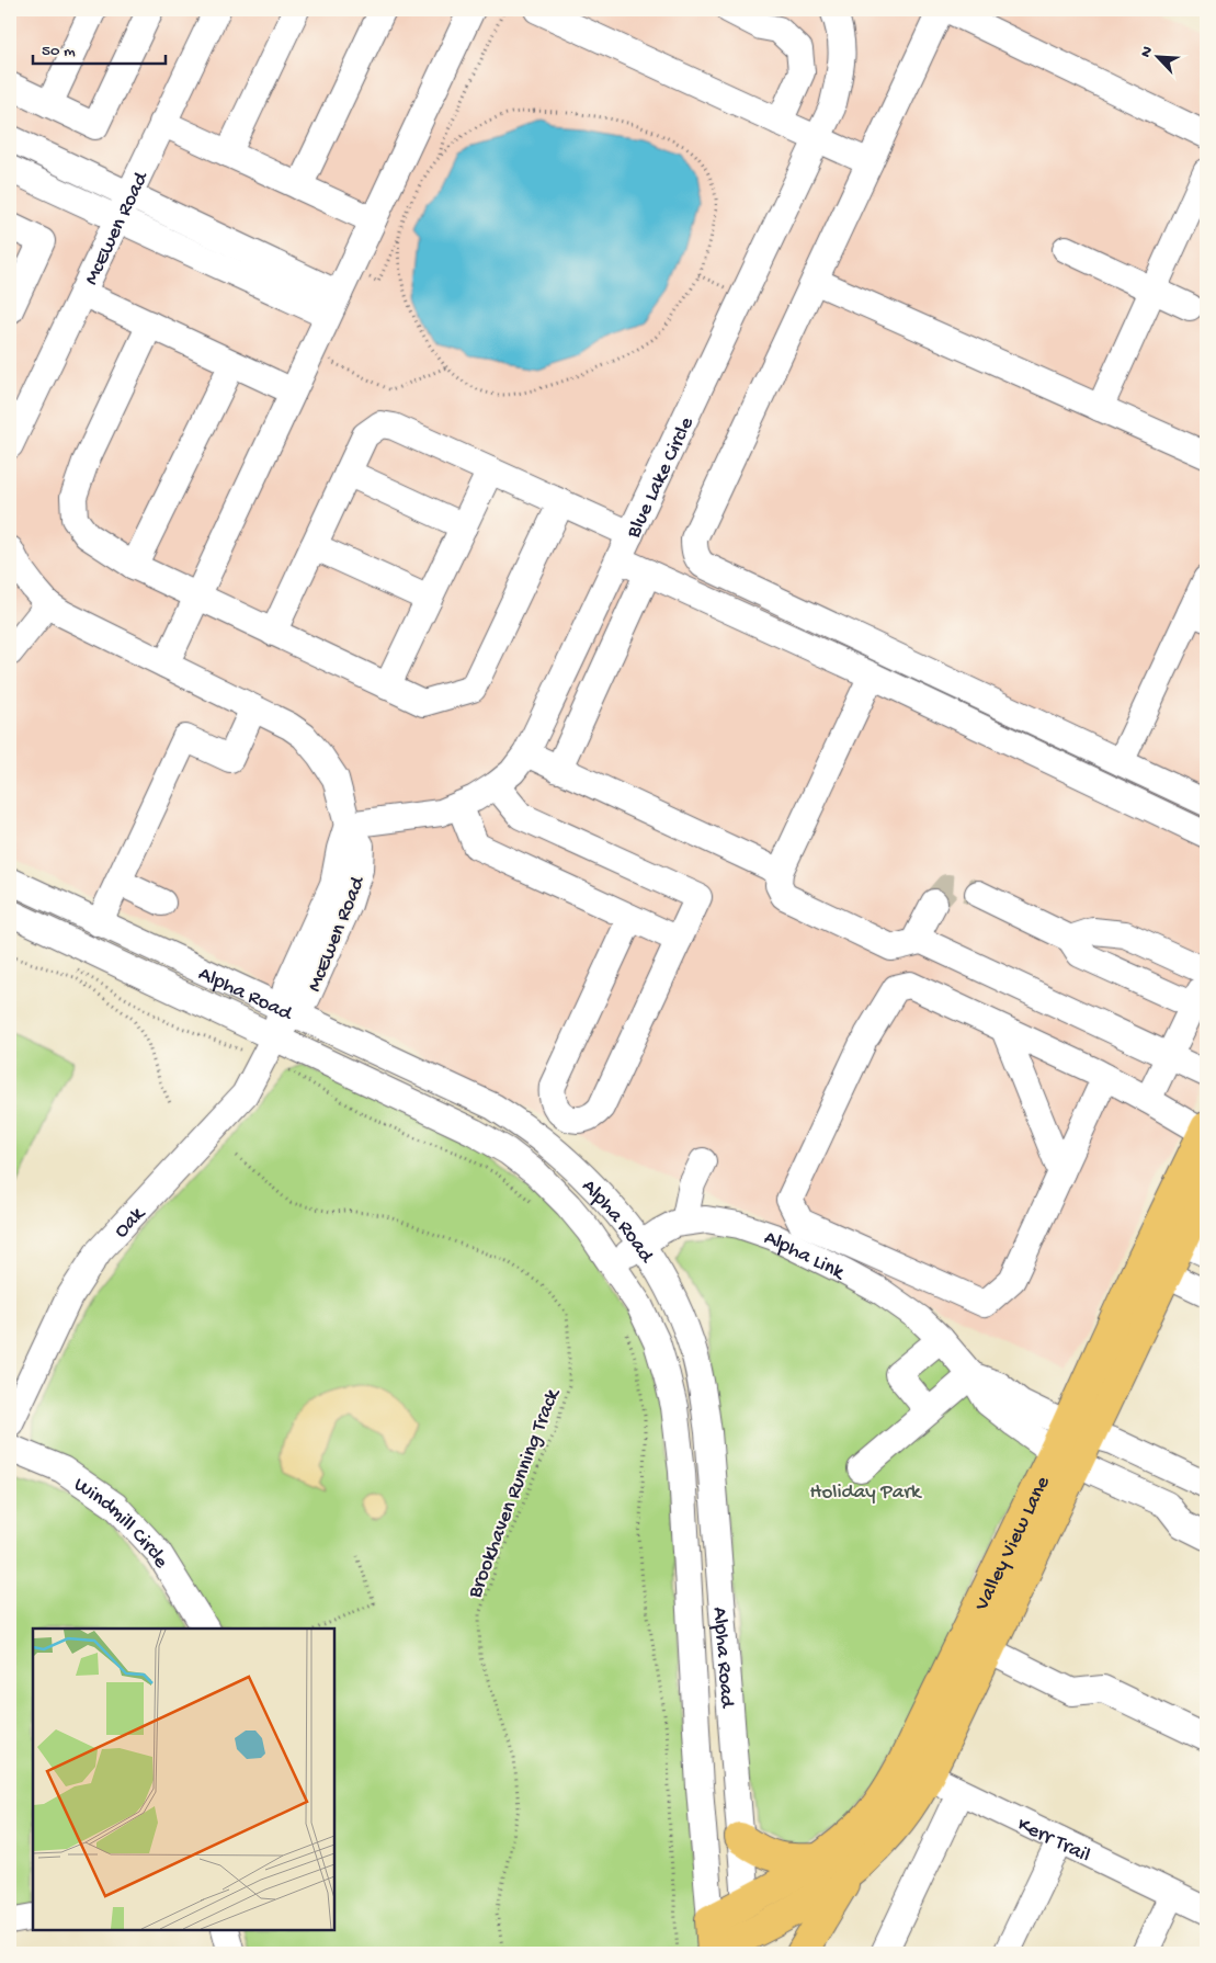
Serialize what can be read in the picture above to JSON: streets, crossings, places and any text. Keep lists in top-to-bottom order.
{
  "streets": {
    "main road": ["Valley View Lane"],
    "street": [
      "McEwen Road",
      "Blue Lake Circle",
      "Alpha Road",
      "Oak",
      "Alpha Link",
      "Windmill Circle",
      "Kerr Trail"
    ],
    "path": ["Brookhaven Running Track"]
  },
  "crossings": [
    ["McEwen Road", "Blue Lake Circle"],
    ["McEwen Road", "Alpha Road"],
    ["McEwen Road", "Oak"],
    ["Alpha Road", "Oak"],
    ["Alpha Road", "Alpha Link"],
    ["Alpha Road", "Valley View Lane"],
    ["Alpha Link", "Valley View Lane"],
    ["Valley View Lane", "Kerr Trail"]
  ],
  "parks": ["Holiday Park"],
  "scale_bar": "50 m",
  "north": "top left"
}
